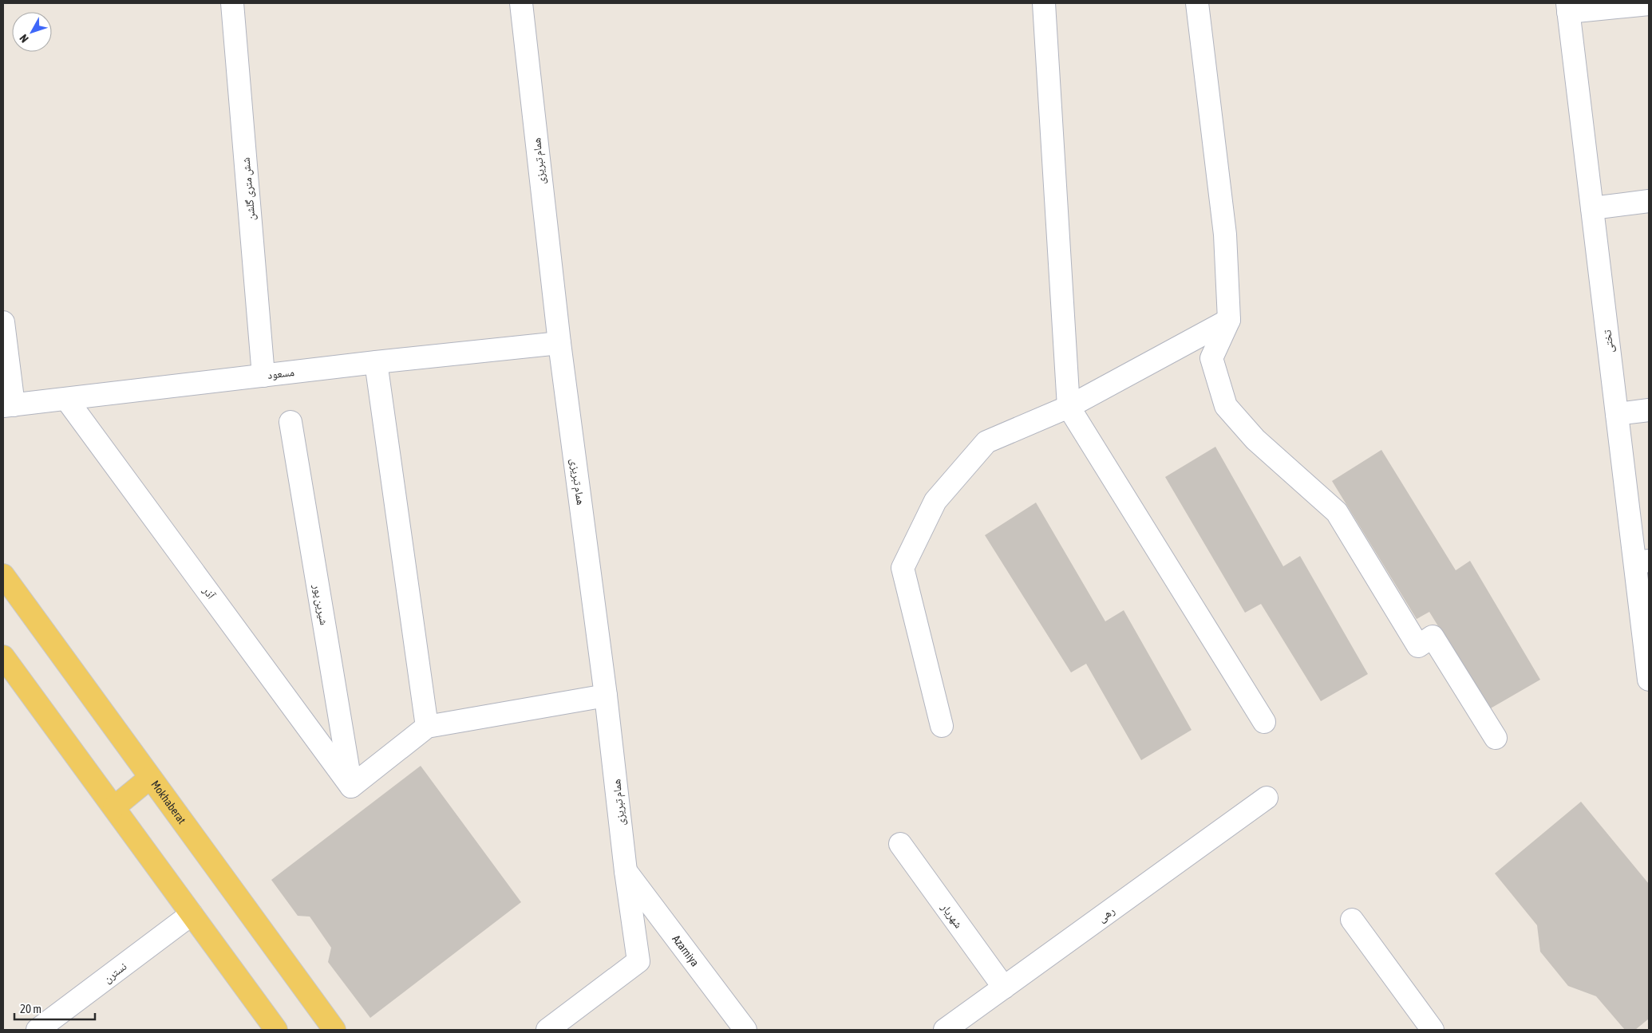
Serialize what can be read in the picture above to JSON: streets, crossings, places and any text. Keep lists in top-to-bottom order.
{
  "streets": {
    "main road": ["Mokhaberat"],
    "street": [
      "همام تبریزی",
      "شش متری گلشن",
      "تختی",
      "مسعود",
      "آذر",
      "شیرین پور",
      "رهی",
      "شهریار",
      "Azarniya",
      "نسترن"
    ]
  },
  "crossings": [
    ["همام تبریزی", "مسعود"],
    ["همام تبریزی", "Azarniya"],
    ["شش متری گلشن", "مسعود"],
    ["مسعود", "آذر"],
    ["آذر", "شیرین پور"],
    ["رهی", "شهریار"]
  ],
  "scale_bar": "20 m",
  "north": "bottom left"
}
